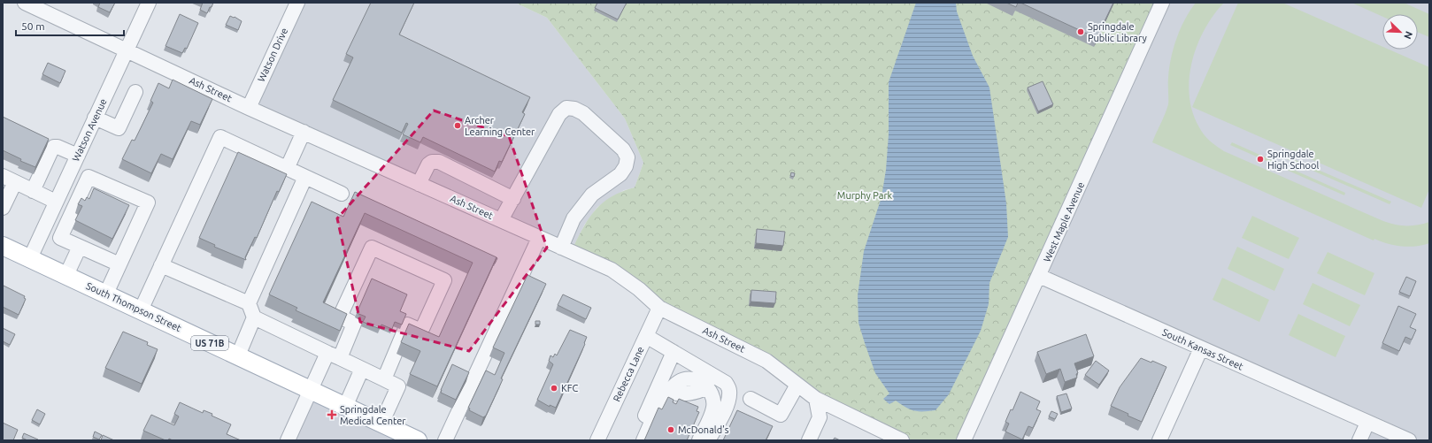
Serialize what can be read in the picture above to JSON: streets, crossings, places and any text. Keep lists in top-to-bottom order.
{
  "streets": {
    "main road": ["South Thompson Street", "US 71B"],
    "street": [
      "Watson Drive",
      "Ash Street",
      "Watson Avenue",
      "West Maple Avenue",
      "South Kansas Street",
      "Rebecca Lane"
    ]
  },
  "crossings": [
    ["Watson Drive", "Ash Street"],
    ["Ash Street", "Watson Avenue"],
    ["Ash Street", "Rebecca Lane"],
    ["Watson Avenue", "South Thompson Street"],
    ["West Maple Avenue", "South Kansas Street"]
  ],
  "parks": ["Murphy Park"],
  "places": {
    "other": [
      "Springdale Public Library",
      "Archer Learning Center",
      "Springdale High School",
      "KFC",
      "McDonald's"
    ],
    "health": ["Springdale Medical Center"]
  },
  "scale_bar": "50 m",
  "north": "bottom right"
}
